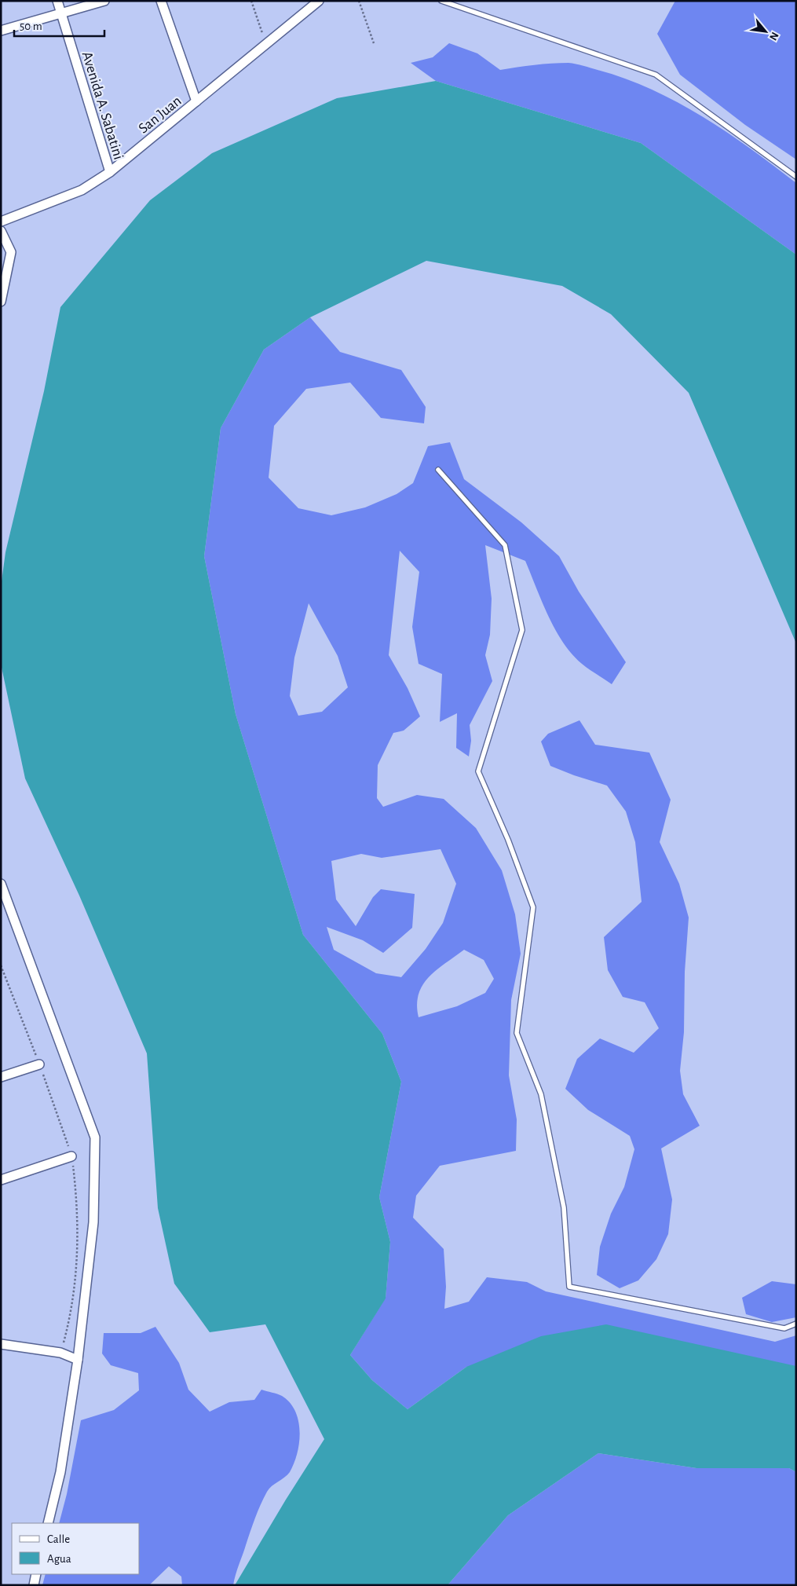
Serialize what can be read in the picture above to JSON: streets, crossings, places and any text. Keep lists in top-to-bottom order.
{
  "streets": {
    "street": ["Avenida A. Sabatini", "San Juan"]
  },
  "crossings": [
    ["Avenida A. Sabatini", "San Juan"]
  ],
  "legend": ["Calle", "Agua"],
  "scale_bar": "50 m",
  "north": "bottom right"
}
